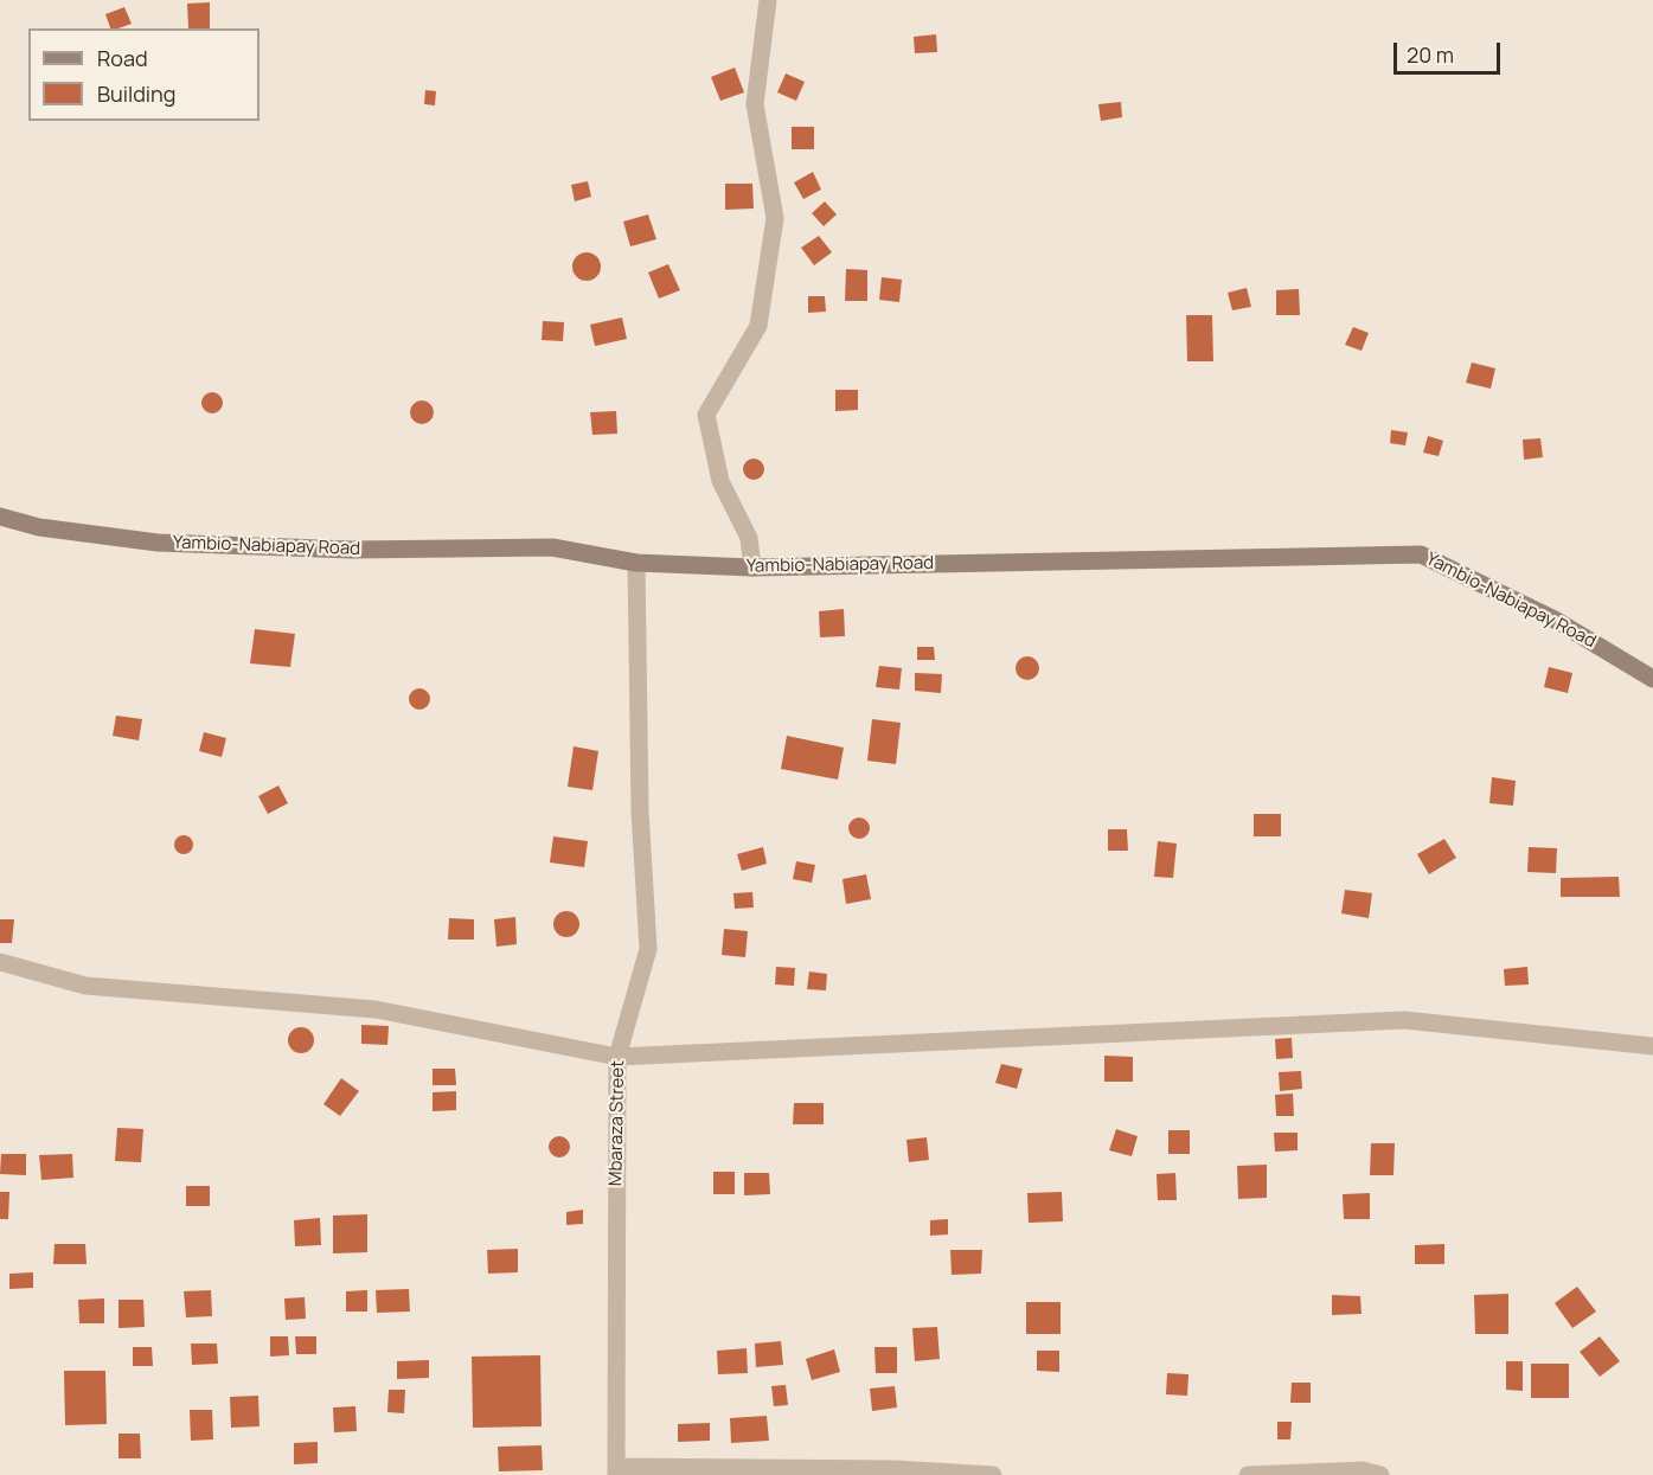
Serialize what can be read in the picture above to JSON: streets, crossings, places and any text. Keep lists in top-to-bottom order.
{
  "streets": {
    "main road": ["Yambio-Nabiapay Road"],
    "street": ["Mbaraza Street"]
  },
  "crossings": [
    ["Yambio-Nabiapay Road", "Mbaraza Street"]
  ],
  "legend": ["Road", "Building"],
  "scale_bar": "20 m"
}
